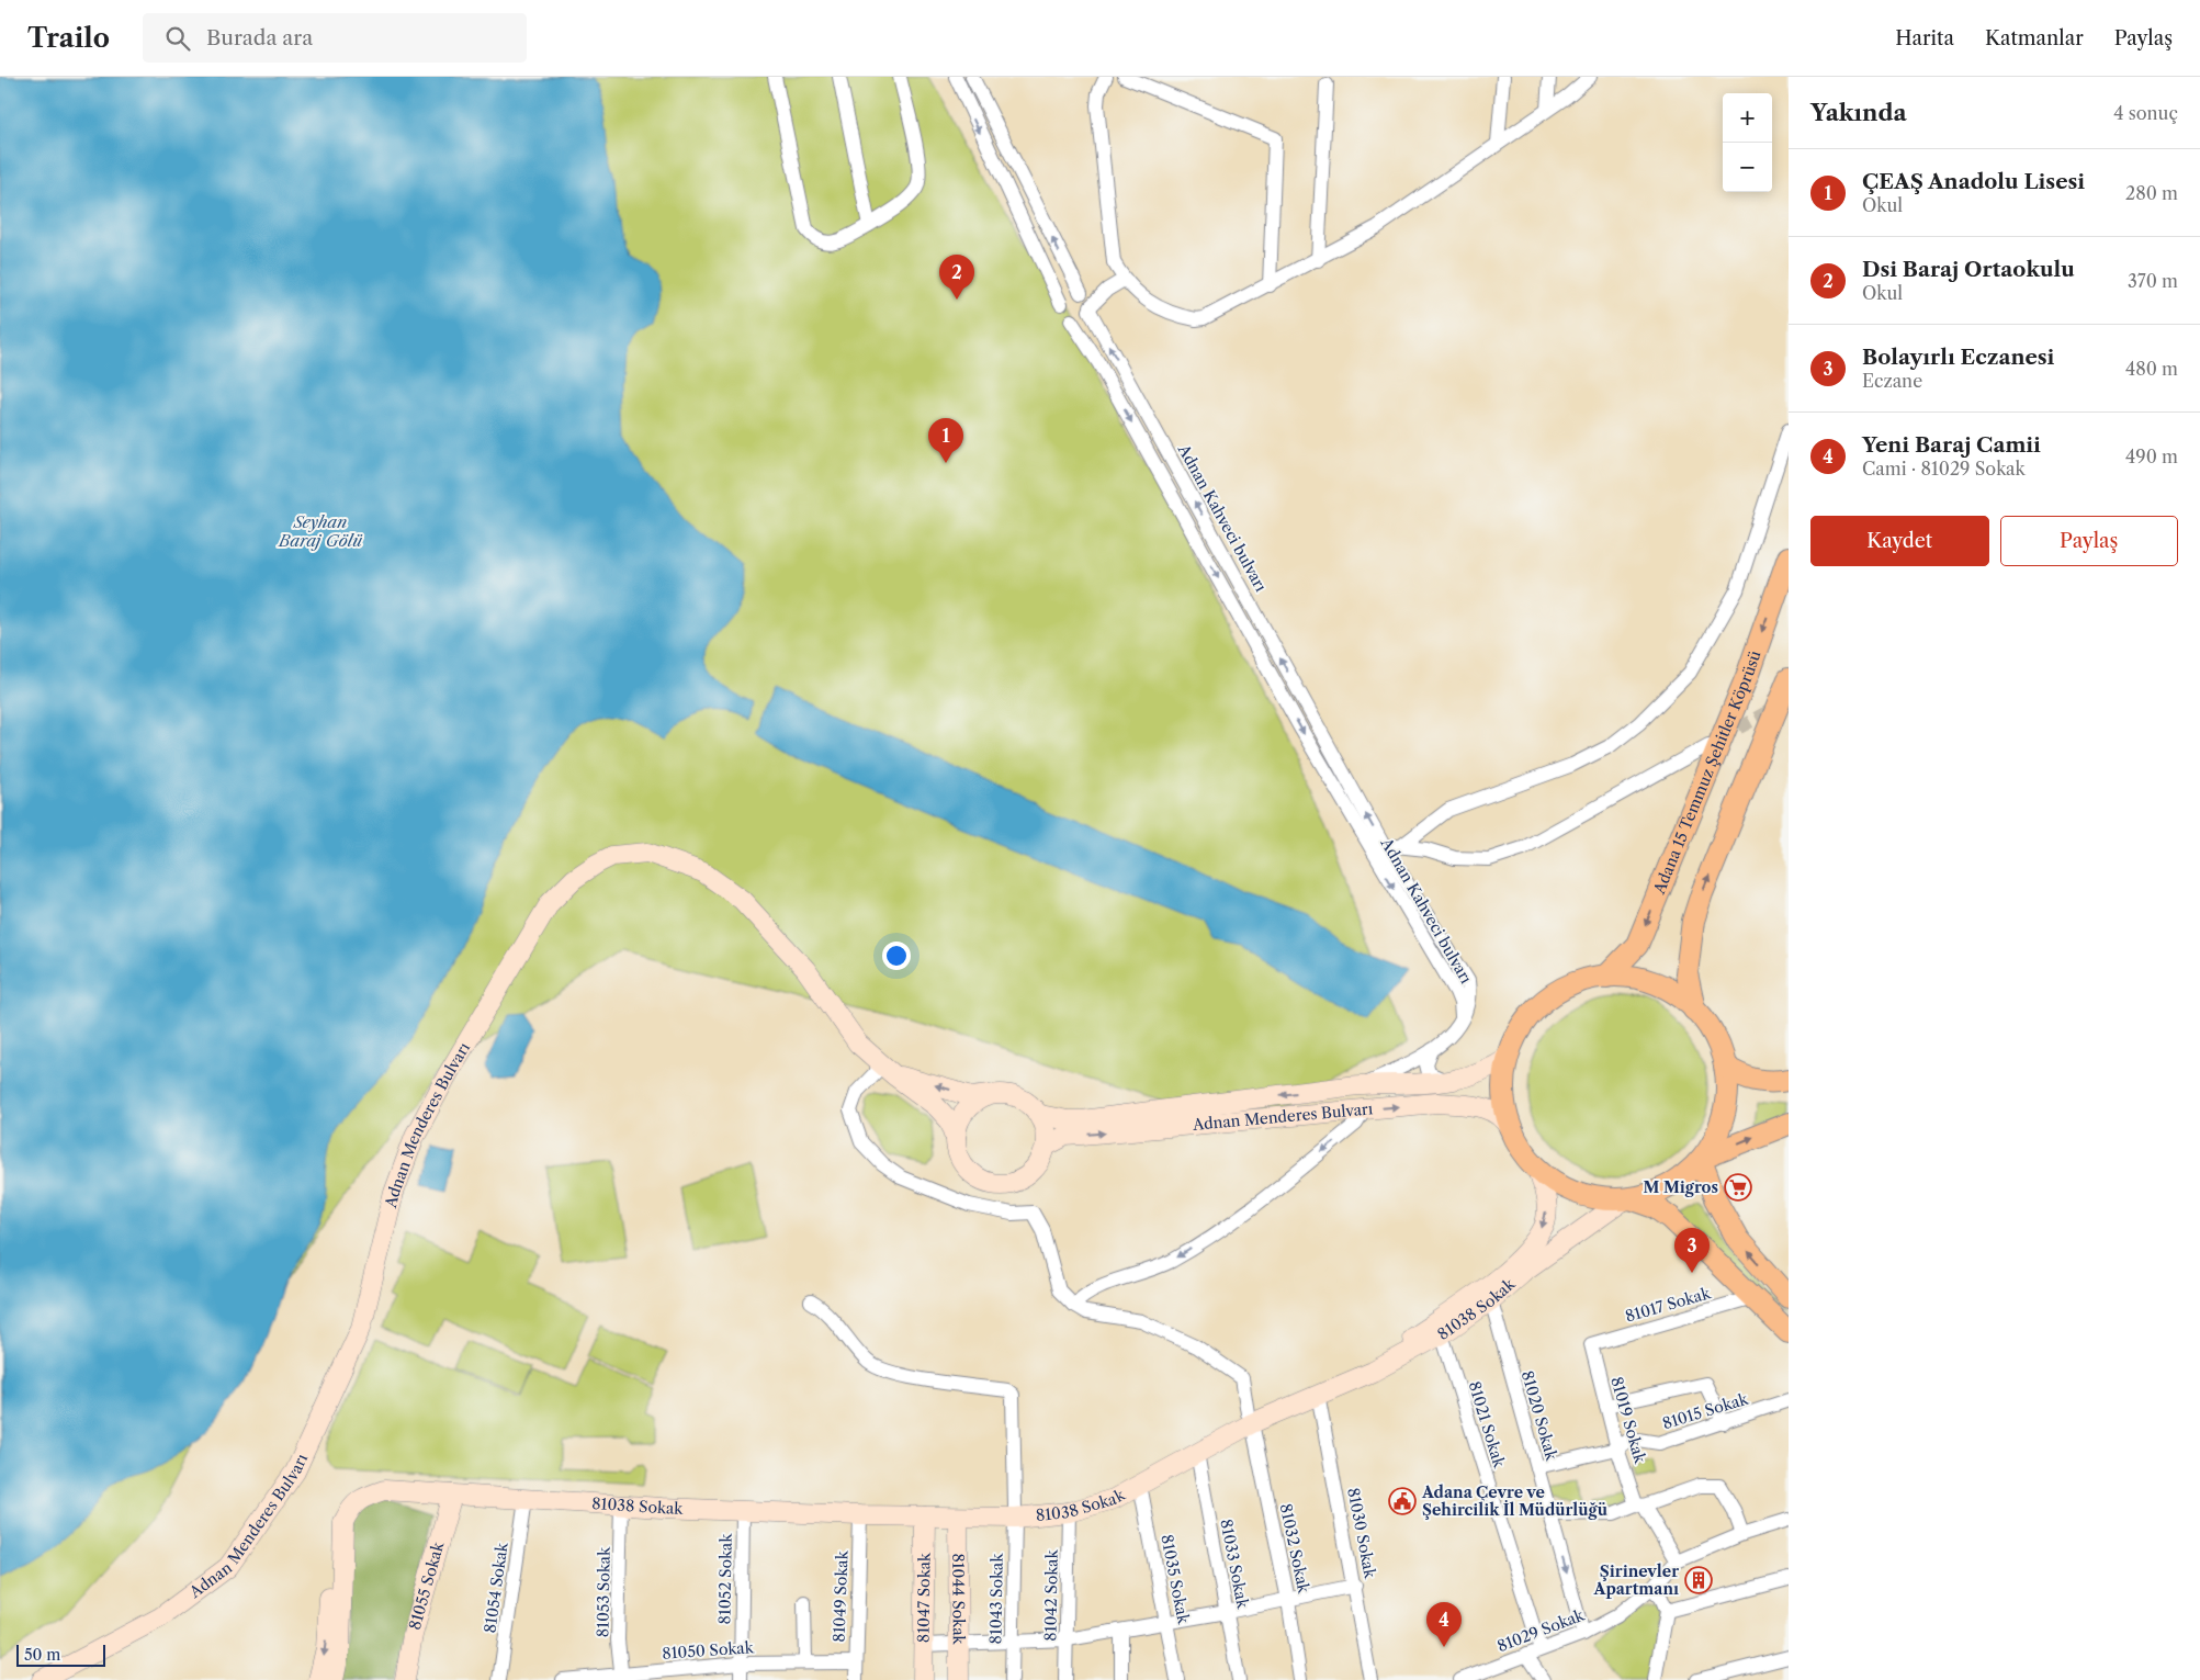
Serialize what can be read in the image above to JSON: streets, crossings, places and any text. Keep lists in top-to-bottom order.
{
  "streets": {
    "main road": [
      "Adana 15 Temmuz Şehitler Köprüsü",
      "Adnan Menderes Bulvarı",
      "81038 Sokak",
      "81055 Sokak",
      "81047 Sokak",
      "81044 Sokak"
    ],
    "street": [
      "Adnan Kahveci bulvarı",
      "81017 Sokak",
      "81015 Sokak",
      "81020 Sokak",
      "81019 Sokak",
      "81021 Sokak",
      "81030 Sokak",
      "81032 Sokak",
      "81033 Sokak",
      "81052 Sokak",
      "81035 Sokak",
      "81054 Sokak",
      "81053 Sokak",
      "81042 Sokak",
      "81049 Sokak",
      "81043 Sokak",
      "81029 Sokak",
      "81050 Sokak"
    ]
  },
  "crossings": [
    ["81017 Sokak", "81019 Sokak"],
    ["81038 Sokak", "81020 Sokak"],
    ["81038 Sokak", "81021 Sokak"],
    ["81038 Sokak", "81030 Sokak"],
    ["81038 Sokak", "81032 Sokak"],
    ["81038 Sokak", "81033 Sokak"],
    ["81038 Sokak", "81052 Sokak"],
    ["81038 Sokak", "81035 Sokak"],
    ["81038 Sokak", "81055 Sokak"],
    ["81038 Sokak", "81054 Sokak"],
    ["81038 Sokak", "81053 Sokak"],
    ["81038 Sokak", "81042 Sokak"],
    ["81038 Sokak", "81049 Sokak"],
    ["81038 Sokak", "81047 Sokak"],
    ["81038 Sokak", "81044 Sokak"],
    ["81038 Sokak", "81043 Sokak"],
    ["81015 Sokak", "81020 Sokak"],
    ["81015 Sokak", "81019 Sokak"],
    ["81020 Sokak", "81029 Sokak"],
    ["81019 Sokak", "81029 Sokak"],
    ["81021 Sokak", "81029 Sokak"],
    ["81052 Sokak", "81050 Sokak"],
    ["81053 Sokak", "81050 Sokak"],
    ["81049 Sokak", "81050 Sokak"]
  ],
  "one_way": ["81020 Sokak"],
  "water": ["Seyhan Baraj Gölü"],
  "places": {
    "supermarket": ["M Migros"],
    "public building": ["Adana Çevre ve Şehircilik İl Müdürlüğü"],
    "building": ["Şirinevler Apartmanı"]
  },
  "scale_bar": "50 m",
  "page": {
    "header": "Trailo",
    "search": "Burada ara",
    "nav": ["Harita", "Katmanlar", "Paylaş"],
    "heading": ["Yakında", "4 sonuç"],
    "map_buttons": ["+", "−"],
    "list": [
      {
        "mark": "1",
        "name": "ÇEAŞ Anadolu Lisesi",
        "note": "Okul",
        "value": "280 m"
      },
      {
        "mark": "2",
        "name": "Dsi Baraj Ortaokulu",
        "note": "Okul",
        "value": "370 m"
      },
      {
        "mark": "3",
        "name": "Bolayırlı Eczanesi",
        "note": "Eczane",
        "value": "480 m"
      },
      {
        "mark": "4",
        "name": "Yeni Baraj Camii",
        "note": "Cami · 81029 Sokak",
        "value": "490 m"
      }
    ],
    "pins": [
      "2",
      "1",
      "3",
      "4"
    ],
    "buttons": ["Kaydet", "Paylaş"],
    "scale": "50 m"
  }
}
